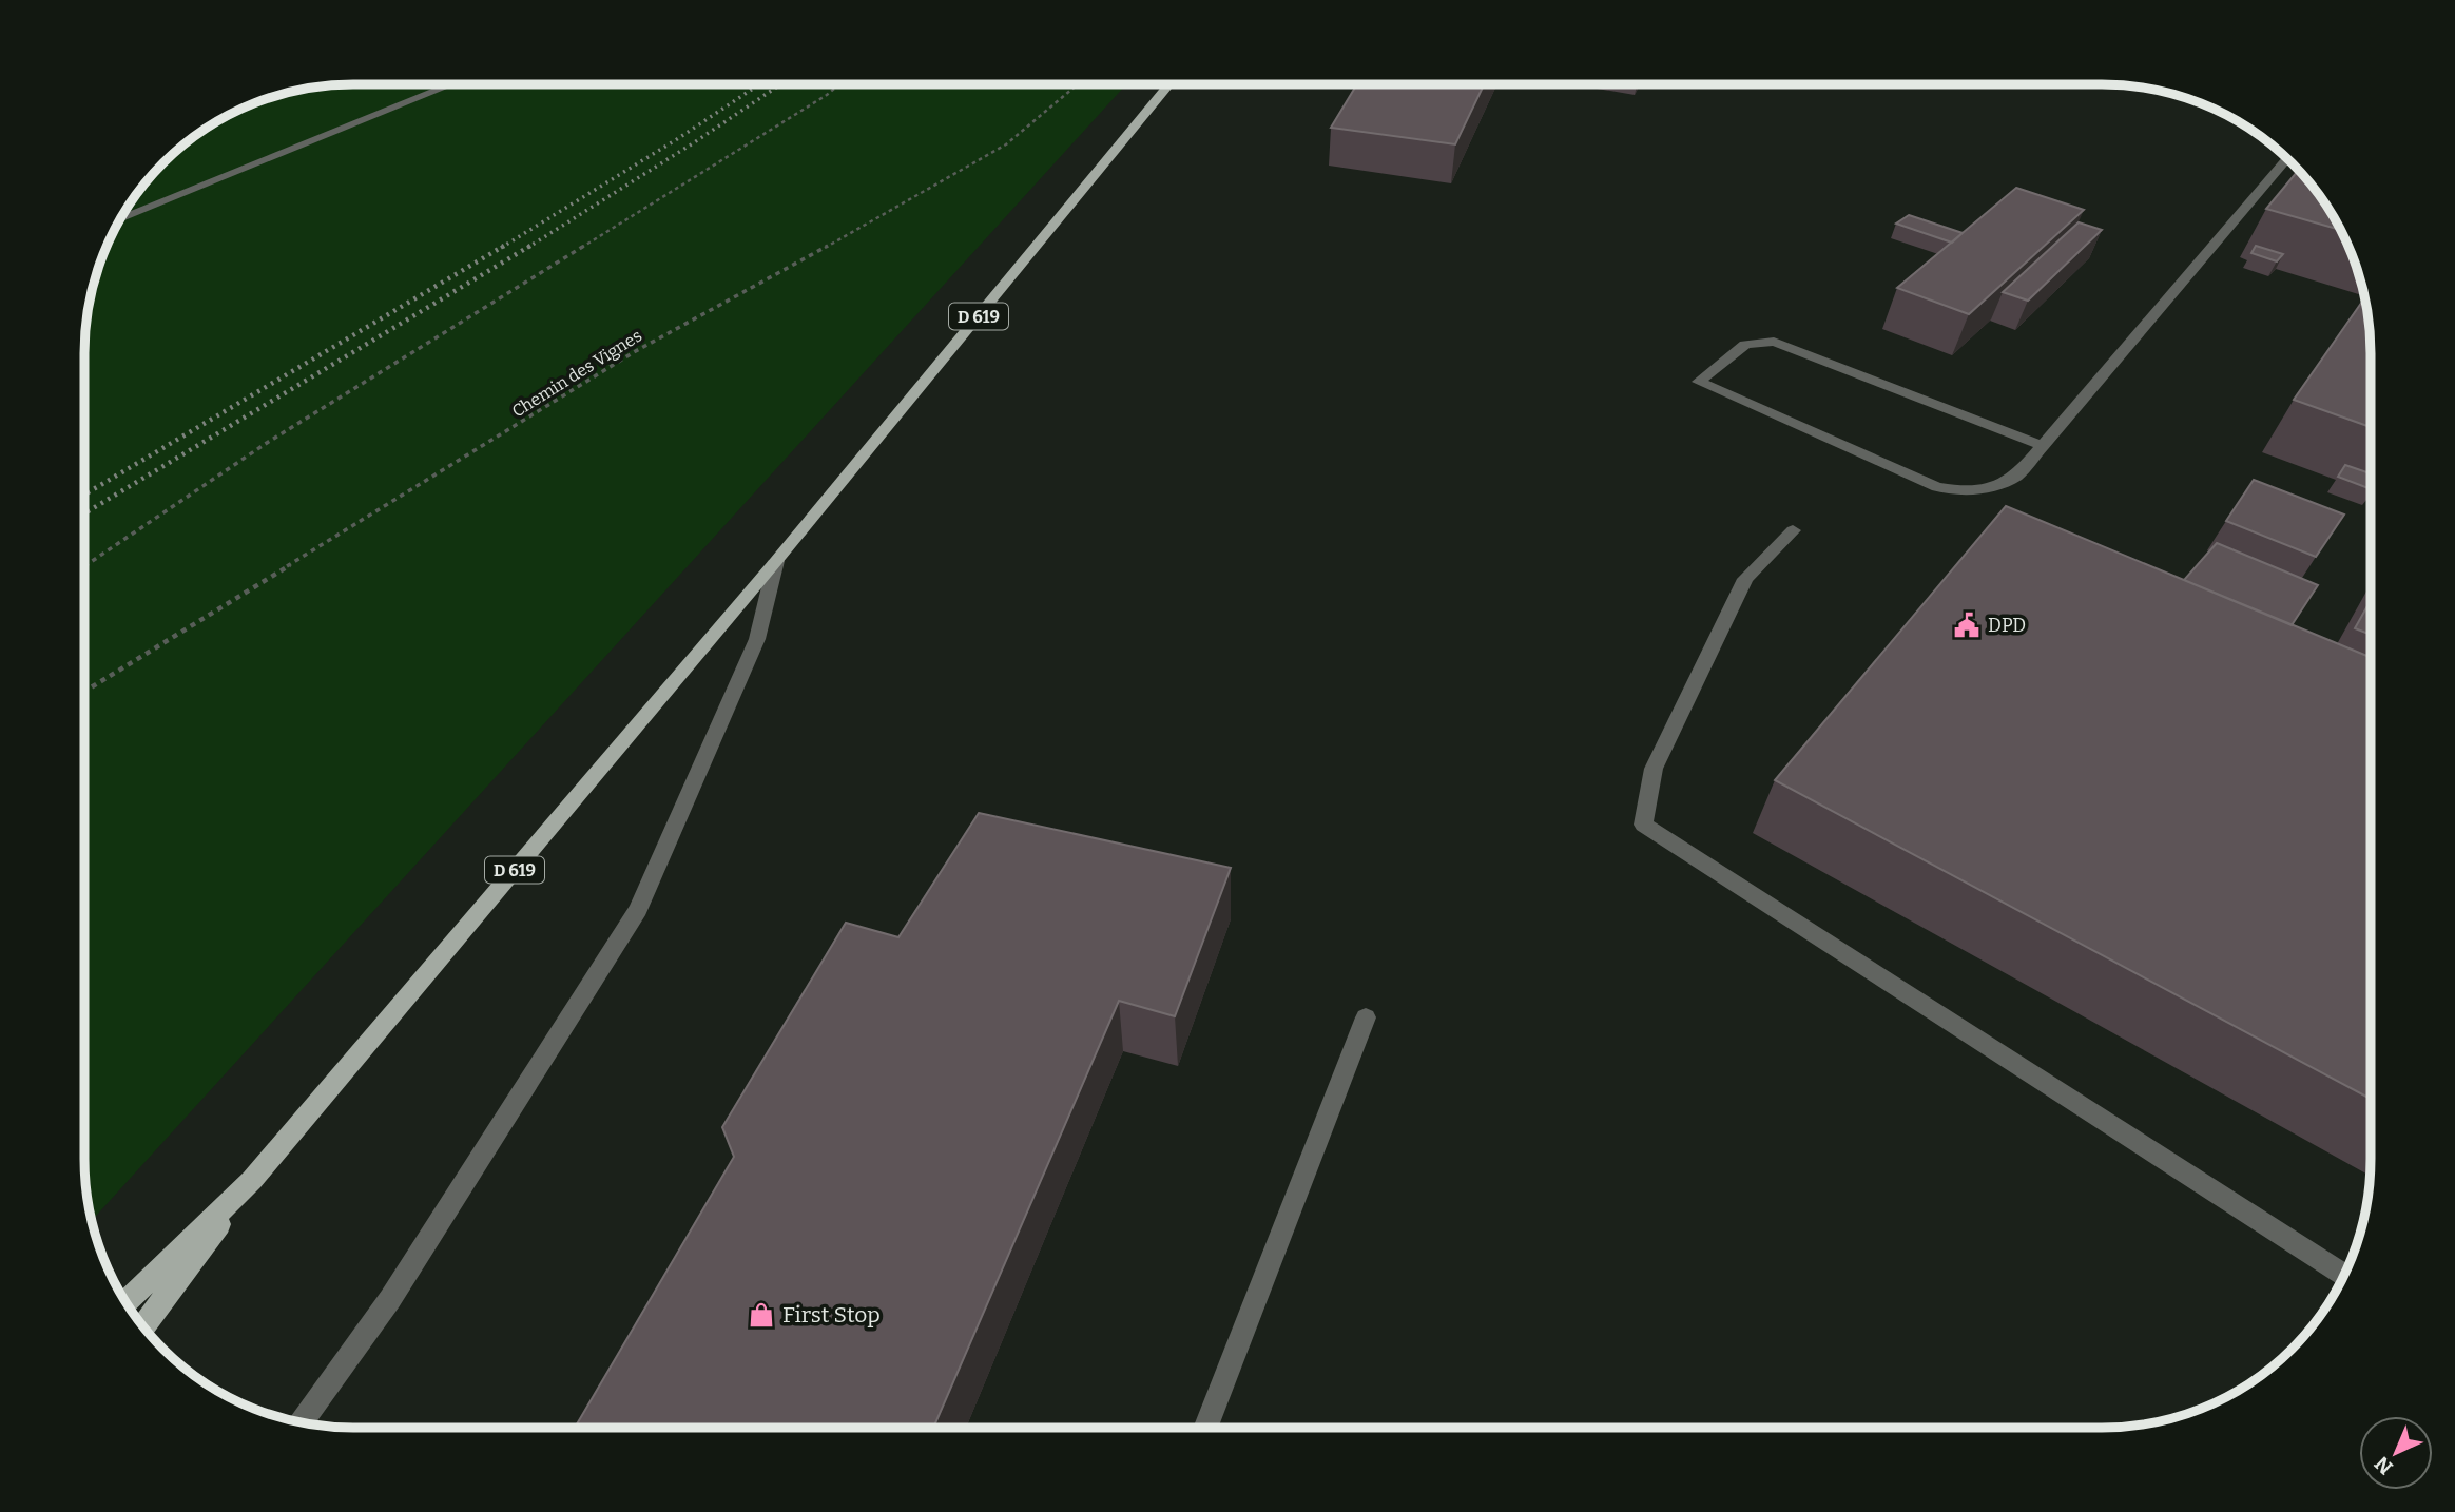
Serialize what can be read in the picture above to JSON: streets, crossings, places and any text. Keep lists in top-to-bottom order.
{
  "streets": {
    "main road": ["D 619"],
    "path": ["Chemin des Vignes"]
  },
  "places": {
    "public building": ["DPD"],
    "shop": ["First Stop"]
  },
  "north": "bottom left"
}
